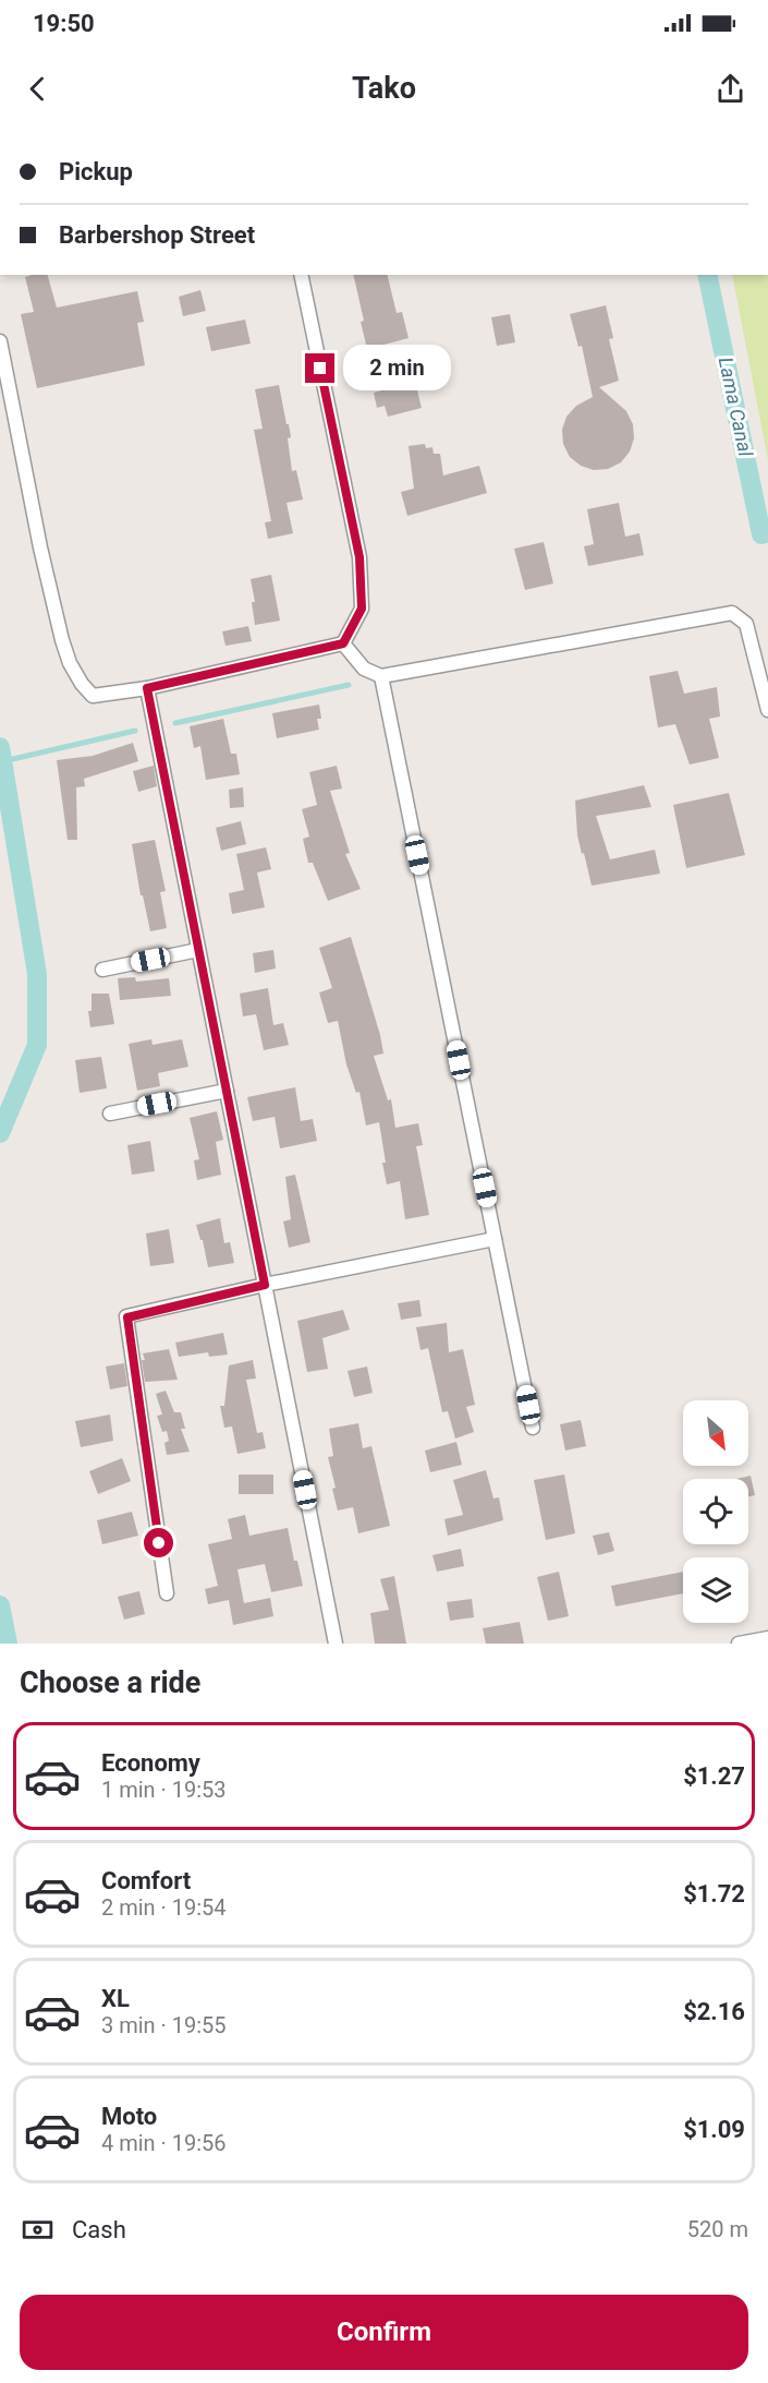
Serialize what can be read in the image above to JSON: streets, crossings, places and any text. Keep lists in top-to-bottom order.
{
  "water": ["Lama Canal"],
  "north": "bottom right",
  "page": {
    "status": "19:50",
    "header": "Tako",
    "banner": ["Pickup", "Barbershop Street"],
    "bubble": "2 min",
    "heading": "Choose a ride",
    "list": [
      {
        "name": "Economy",
        "note": "1 min · 19:53",
        "value": "$1.27"
      },
      {
        "name": "Comfort",
        "note": "2 min · 19:54",
        "value": "$1.72"
      },
      {
        "name": "XL",
        "note": "3 min · 19:55",
        "value": "$2.16"
      },
      {
        "name": "Moto",
        "note": "4 min · 19:56",
        "value": "$1.09"
      }
    ],
    "pay": ["Cash", "520 m"],
    "buttons": "Confirm"
  }
}
